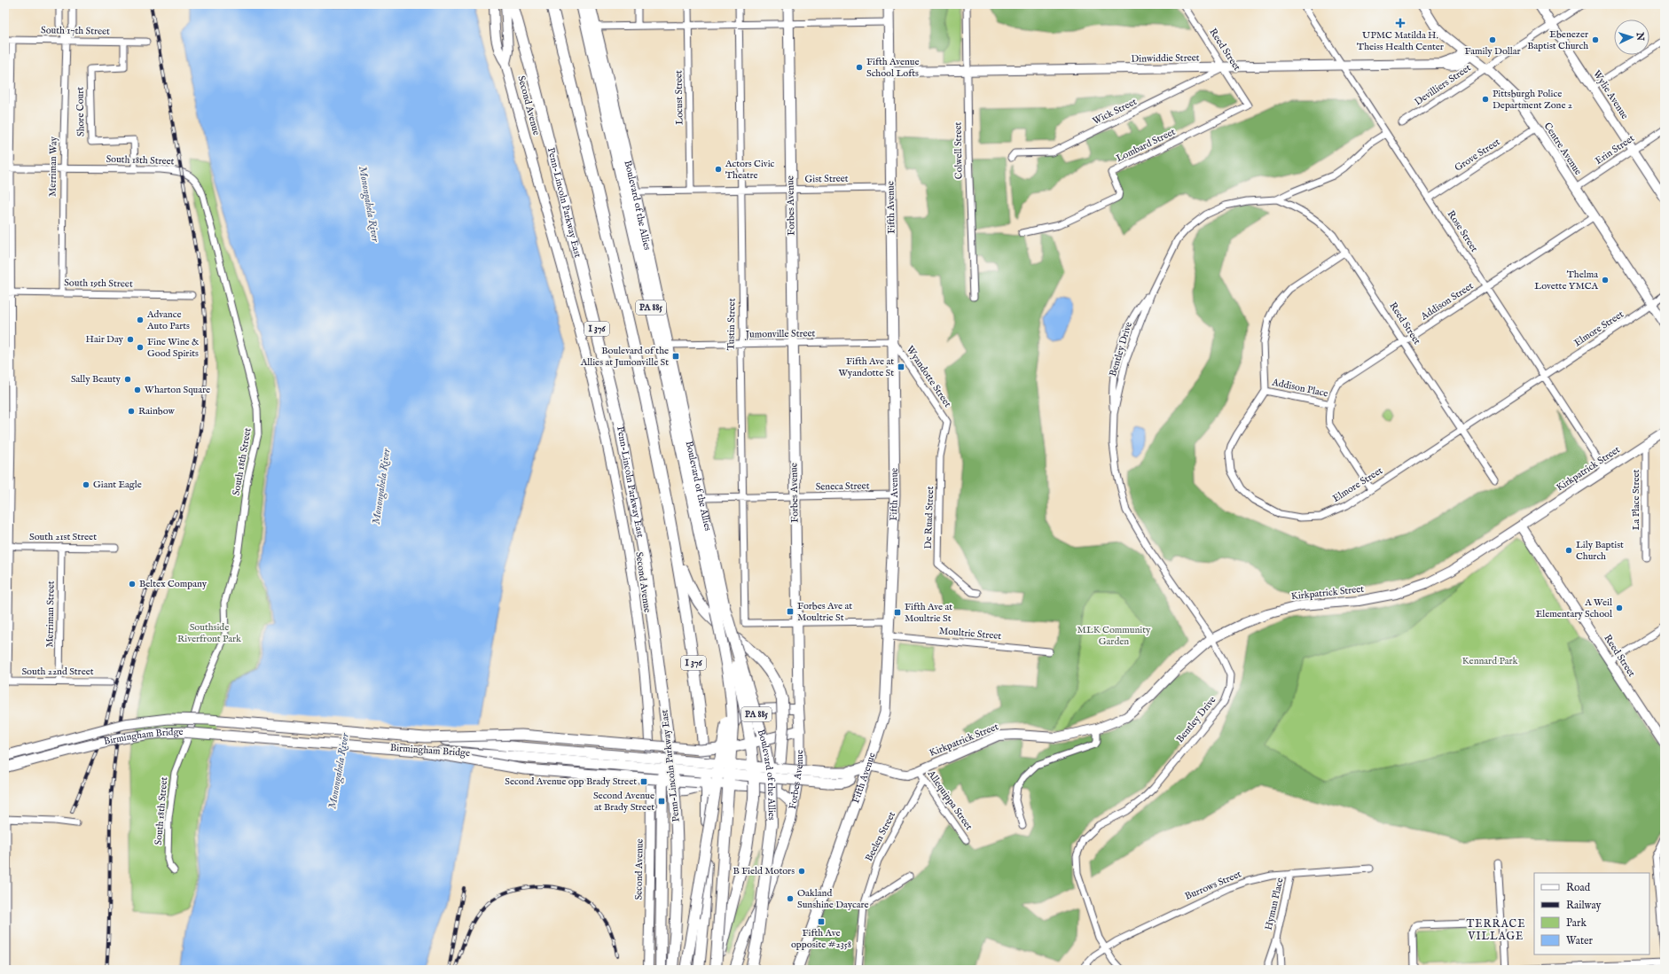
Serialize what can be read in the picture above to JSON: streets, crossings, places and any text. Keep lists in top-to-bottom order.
{
  "streets": {
    "highway": [
      "Penn-Lincoln Parkway East",
      "Boulevard of the Allies",
      "PA 885",
      "I 376"
    ],
    "main road": ["Forbes Avenue", "Fifth Avenue", "Birmingham Bridge"],
    "street": [
      "South 17th Street",
      "Reed Street",
      "Dinwiddie Street",
      "Devilliers Street",
      "Wylie Avenue",
      "Locust Street",
      "Second Avenue",
      "Shore Court",
      "Wick Street",
      "Lombard Street",
      "Centre Avenue",
      "Erin Street",
      "Colwell Street",
      "Grove Street",
      "South 18th Street",
      "Merriman Way",
      "Gist Street",
      "Rose Street",
      "South 19th Street",
      "Addison Street",
      "Tustin Street",
      "Elmore Street",
      "Jumonville Street",
      "Bentley Drive",
      "Wyandotte Street",
      "Addison Place",
      "Kirkpatrick Street",
      "Seneca Street",
      "La Place Street",
      "De Ruad Street",
      "South 21st Street",
      "Merriman Street",
      "Moultrie Street",
      "South 22nd Street",
      "Allequippa Street",
      "Beelen Street",
      "Burrows Street",
      "Hyman Place"
    ]
  },
  "crossings": [
    ["South 17th Street", "Shore Court"],
    ["South 17th Street", "Merriman Way"],
    ["Reed Street", "Dinwiddie Street"],
    ["Reed Street", "Wick Street"],
    ["Reed Street", "Lombard Street"],
    ["Reed Street", "Addison Street"],
    ["Reed Street", "Elmore Street"],
    ["Reed Street", "Bentley Drive"],
    ["Reed Street", "Kirkpatrick Street"],
    ["Dinwiddie Street", "Wick Street"],
    ["Dinwiddie Street", "Centre Avenue"],
    ["Dinwiddie Street", "Colwell Street"],
    ["Dinwiddie Street", "Fifth Avenue"],
    ["Dinwiddie Street", "Rose Street"],
    ["Devilliers Street", "Wylie Avenue"],
    ["Devilliers Street", "Centre Avenue"],
    ["Wylie Avenue", "Erin Street"],
    ["Locust Street", "Gist Street"],
    ["Shore Court", "South 18th Street"],
    ["Centre Avenue", "Erin Street"],
    ["Centre Avenue", "Grove Street"],
    ["Centre Avenue", "Addison Street"],
    ["Centre Avenue", "Elmore Street"],
    ["Grove Street", "Rose Street"],
    ["South 18th Street", "Merriman Way"],
    ["Merriman Way", "South 19th Street"],
    ["Gist Street", "Boulevard of the Allies"],
    ["Gist Street", "Forbes Avenue"],
    ["Gist Street", "Fifth Avenue"],
    ["Gist Street", "Tustin Street"],
    ["Boulevard of the Allies", "Jumonville Street"],
    ["Forbes Avenue", "Tustin Street"],
    ["Forbes Avenue", "Jumonville Street"],
    ["Forbes Avenue", "Seneca Street"],
    ["Fifth Avenue", "Jumonville Street"],
    ["Fifth Avenue", "Wyandotte Street"],
    ["Fifth Avenue", "Kirkpatrick Street"],
    ["Fifth Avenue", "Seneca Street"],
    ["Fifth Avenue", "Moultrie Street"],
    ["Fifth Avenue", "Birmingham Bridge"],
    ["Rose Street", "Addison Street"],
    ["Rose Street", "Elmore Street"],
    ["Rose Street", "Kirkpatrick Street"],
    ["Addison Street", "Elmore Street"],
    ["Addison Street", "Addison Place"],
    ["Tustin Street", "Jumonville Street"],
    ["Tustin Street", "Seneca Street"],
    ["Elmore Street", "Addison Place"],
    ["Jumonville Street", "Wyandotte Street"],
    ["Bentley Drive", "Kirkpatrick Street"],
    ["Bentley Drive", "Burrows Street"],
    ["Wyandotte Street", "De Ruad Street"],
    ["Kirkpatrick Street", "La Place Street"],
    ["Kirkpatrick Street", "Birmingham Bridge"],
    ["Kirkpatrick Street", "Allequippa Street"],
    ["South 21st Street", "Merriman Street"],
    ["Merriman Street", "South 22nd Street"],
    ["Allequippa Street", "Beelen Street"],
    ["Burrows Street", "Hyman Place"]
  ],
  "districts": ["TERRACE VILLAGE"],
  "water": ["Monongahela River"],
  "parks": ["Southside Riverfront Park", "MLK Community Garden", "Kennard Park"],
  "places": {
    "health": ["UPMC Matilda H. Theiss Health Center"],
    "other": [
      "Family Dollar",
      "Ebenezer Baptist Church",
      "Fifth Avenue School Lofts",
      "Pittsburgh Police Department Zone 2",
      "Actors Civic Theatre",
      "Thelma Lovette YMCA",
      "Advance Auto Parts",
      "Hair Day",
      "Fine Wine & Good Spirits",
      "Sally Beauty",
      "Wharton Square",
      "Rainbow",
      "Giant Eagle",
      "Lily Baptist Church",
      "Beltex Company",
      "A Weil Elementary School",
      "B Field Motors",
      "Oakland Sunshine Daycare"
    ],
    "transit": [
      "Boulevard of the Allies at Jumonville St",
      "Fifth Ave at Wyandotte St",
      "Forbes Ave at Moultrie St",
      "Fifth Ave at Moultrie St",
      "Second Avenue opp Brady Street",
      "Second Avenue at Brady Street",
      "Fifth Ave opposite #2358"
    ]
  },
  "legend": [
    "Road",
    "Railway",
    "Park",
    "Water"
  ],
  "north": "right"
}
